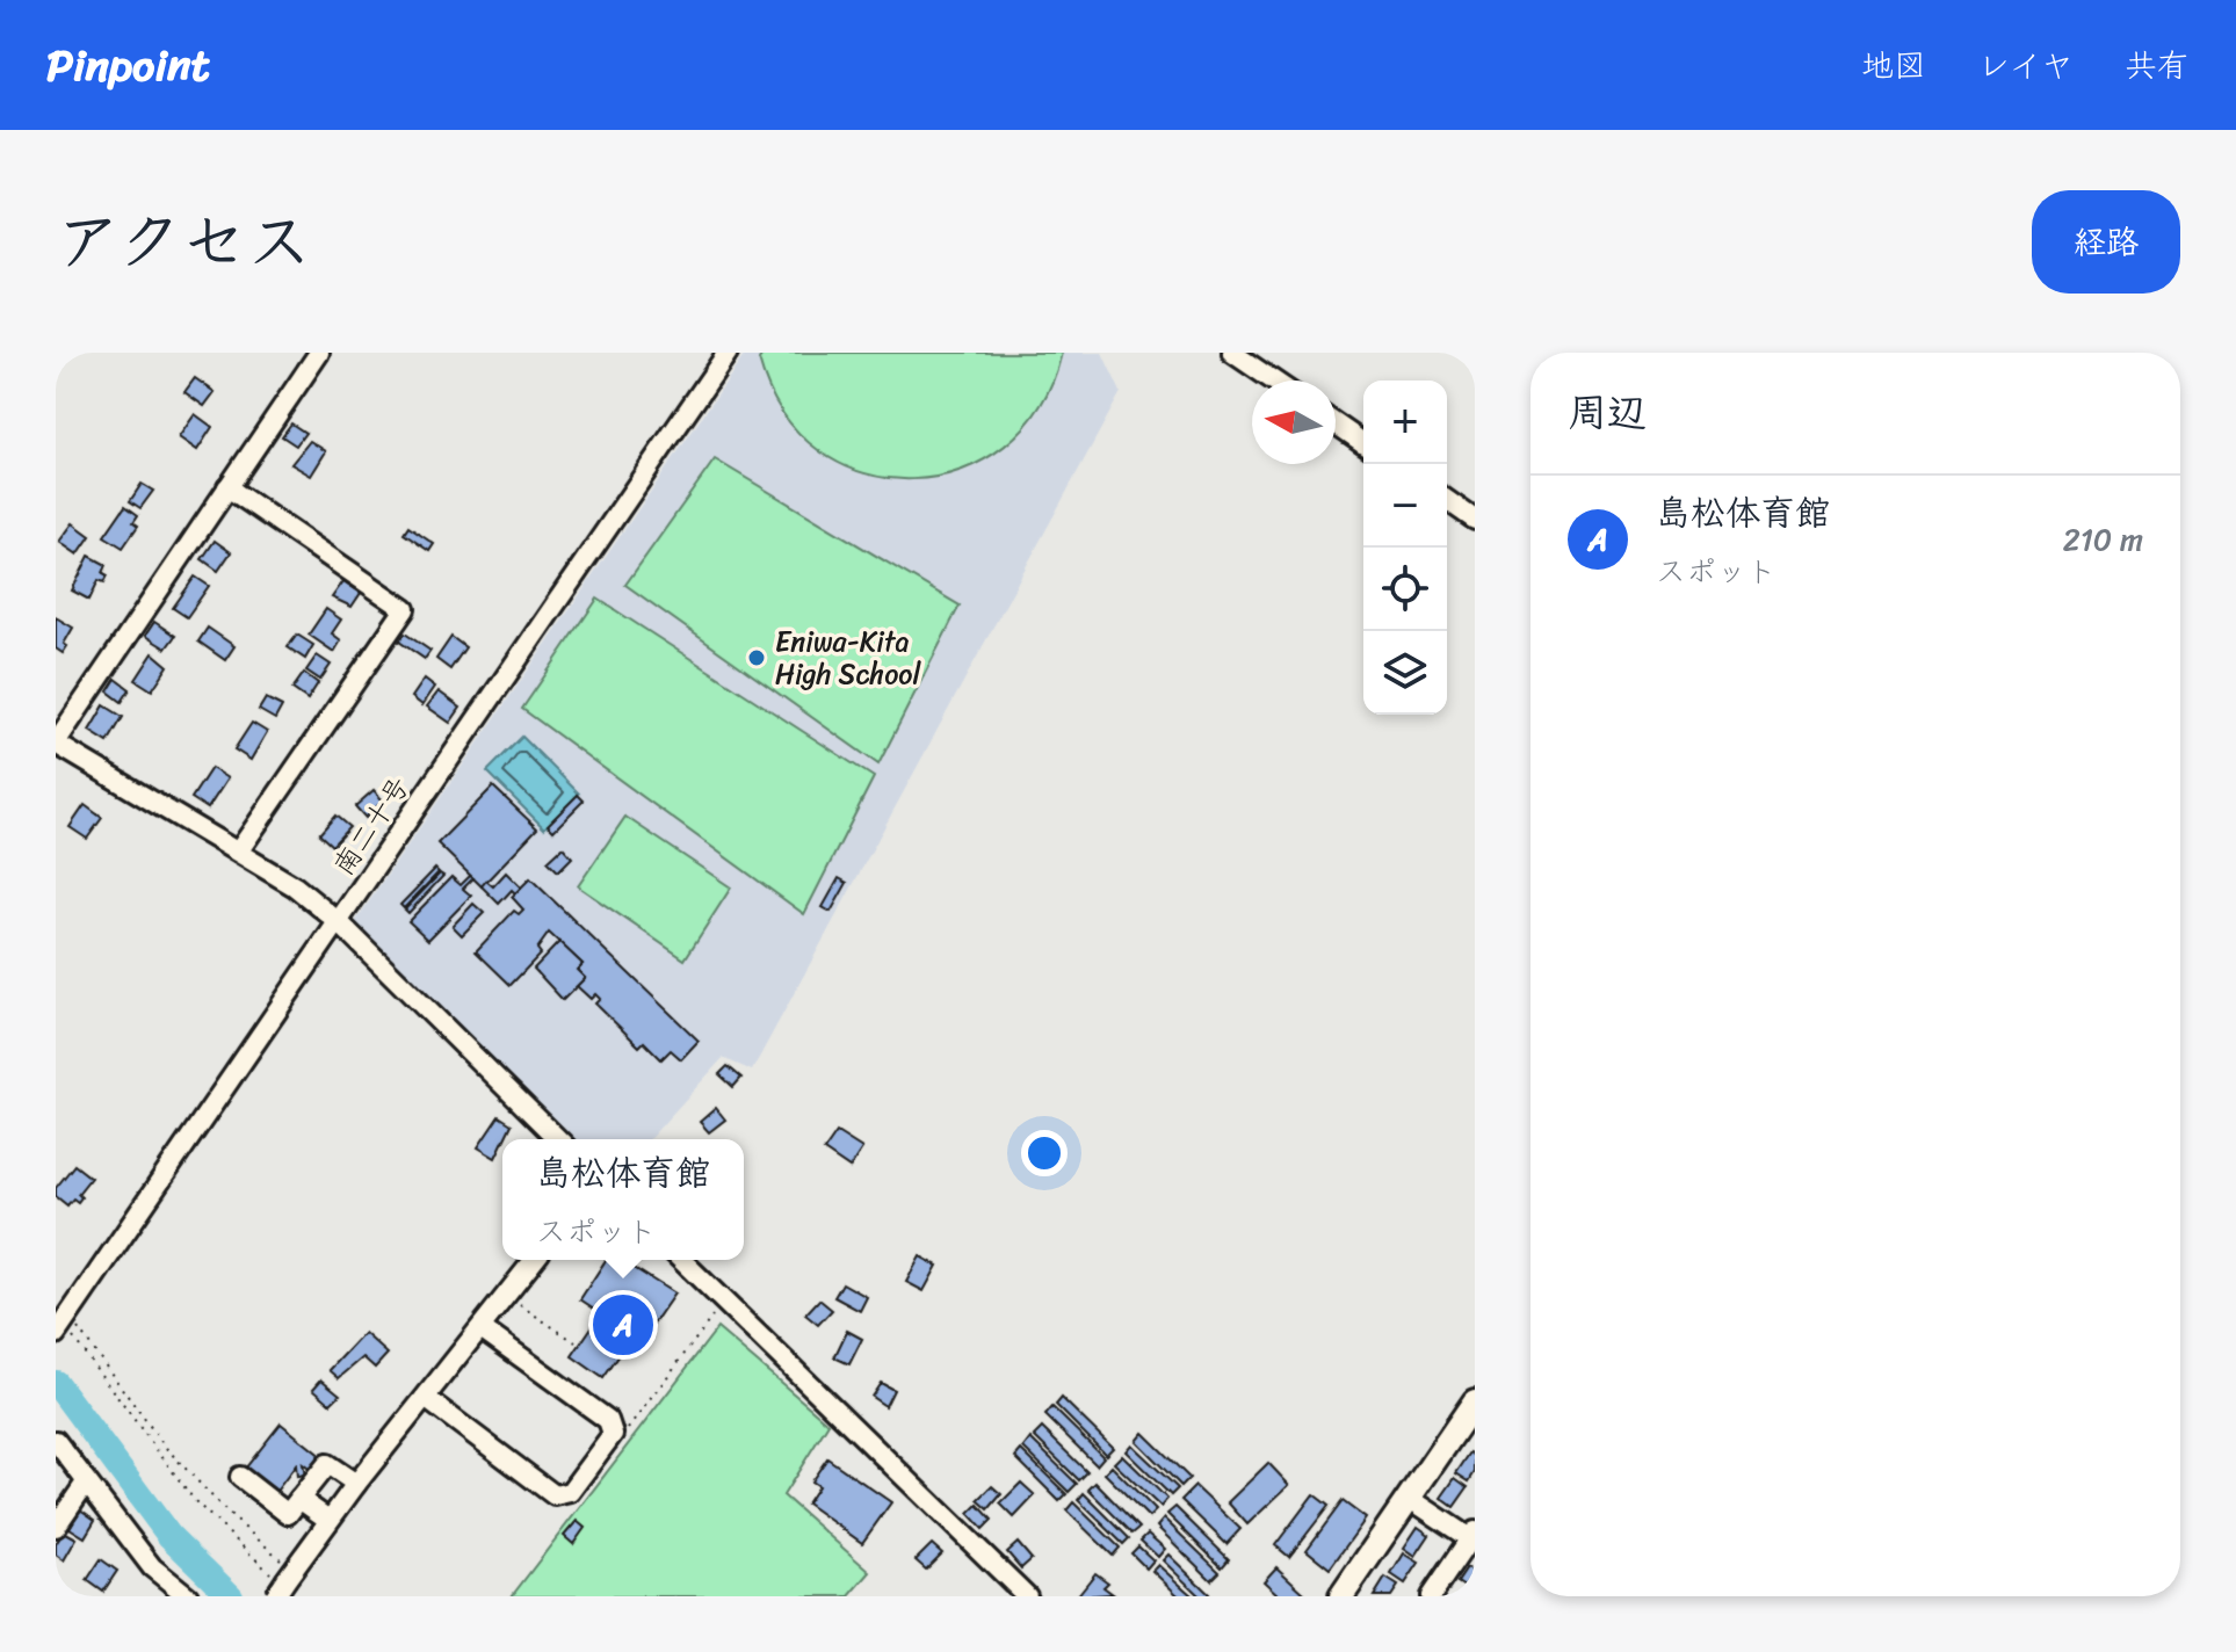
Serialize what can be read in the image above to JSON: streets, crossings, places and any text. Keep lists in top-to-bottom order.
{
  "streets": {
    "street": ["南二十号"]
  },
  "places": ["Eniwa-Kita High School"],
  "north": "left",
  "page": {
    "header": "Pinpoint",
    "nav": ["地図", "レイヤ", "共有"],
    "title": "アクセス",
    "buttons": "経路",
    "heading": "周辺",
    "map_buttons": ["+", "−"],
    "list": [
      {
        "mark": "A",
        "name": "島松体育館",
        "note": "スポット",
        "value": "210 m"
      }
    ],
    "popup": ["島松体育館", "スポット"],
    "pins": "A"
  }
}
